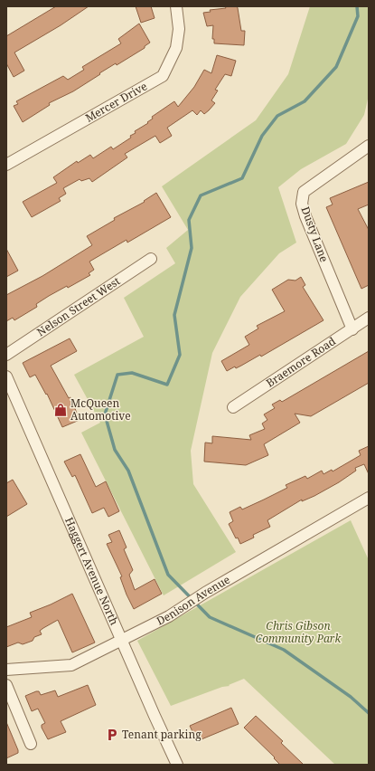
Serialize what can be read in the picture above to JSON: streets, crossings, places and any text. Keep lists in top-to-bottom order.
{
  "streets": {
    "street": [
      "Mercer Drive",
      "Dusty Lane",
      "Nelson Street West",
      "Braemore Road",
      "Haggert Avenue North",
      "Denison Avenue"
    ]
  },
  "crossings": [
    ["Dusty Lane", "Braemore Road"],
    ["Haggert Avenue North", "Denison Avenue"]
  ],
  "parks": ["Chris Gibson Community Park"],
  "places": {
    "shop": ["McQueen Automotive"],
    "parking": ["Tenant parking"]
  }
}
